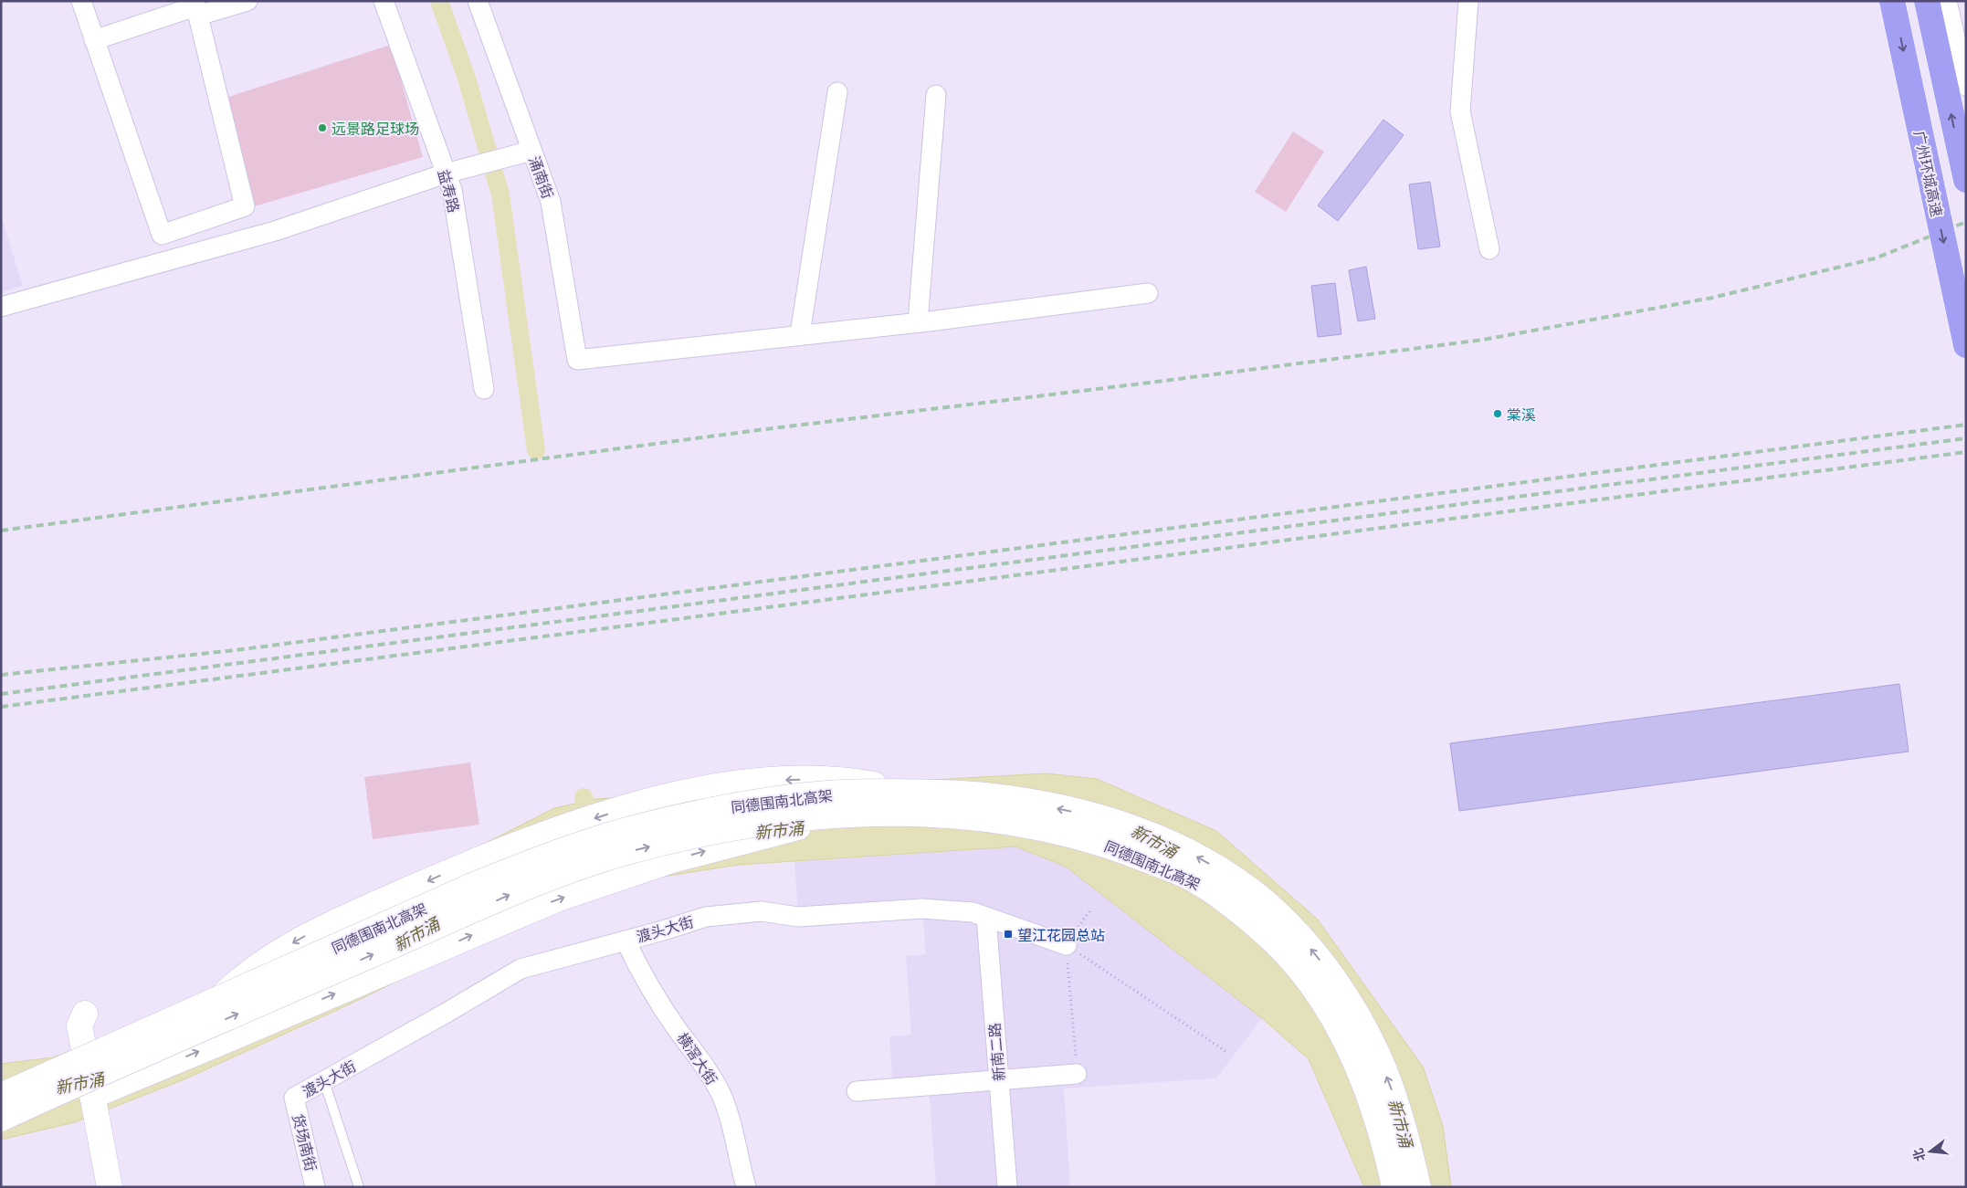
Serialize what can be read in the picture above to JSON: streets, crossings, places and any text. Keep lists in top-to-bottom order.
{
  "streets": {
    "highway": ["广州环城高速"],
    "main road": ["同德围南北高架"],
    "street": [
      "涌南街",
      "益寿路",
      "渡头大街",
      "新南二路",
      "横滘大街",
      "货场南街"
    ]
  },
  "crossings": [
    ["渡头大街", "新南二路"],
    ["渡头大街", "横滘大街"],
    ["渡头大街", "货场南街"]
  ],
  "water": ["新市涌"],
  "places": {
    "other": ["远景路足球场", "棠溪"],
    "transit": ["望江花园总站"]
  },
  "north": "left"
}
